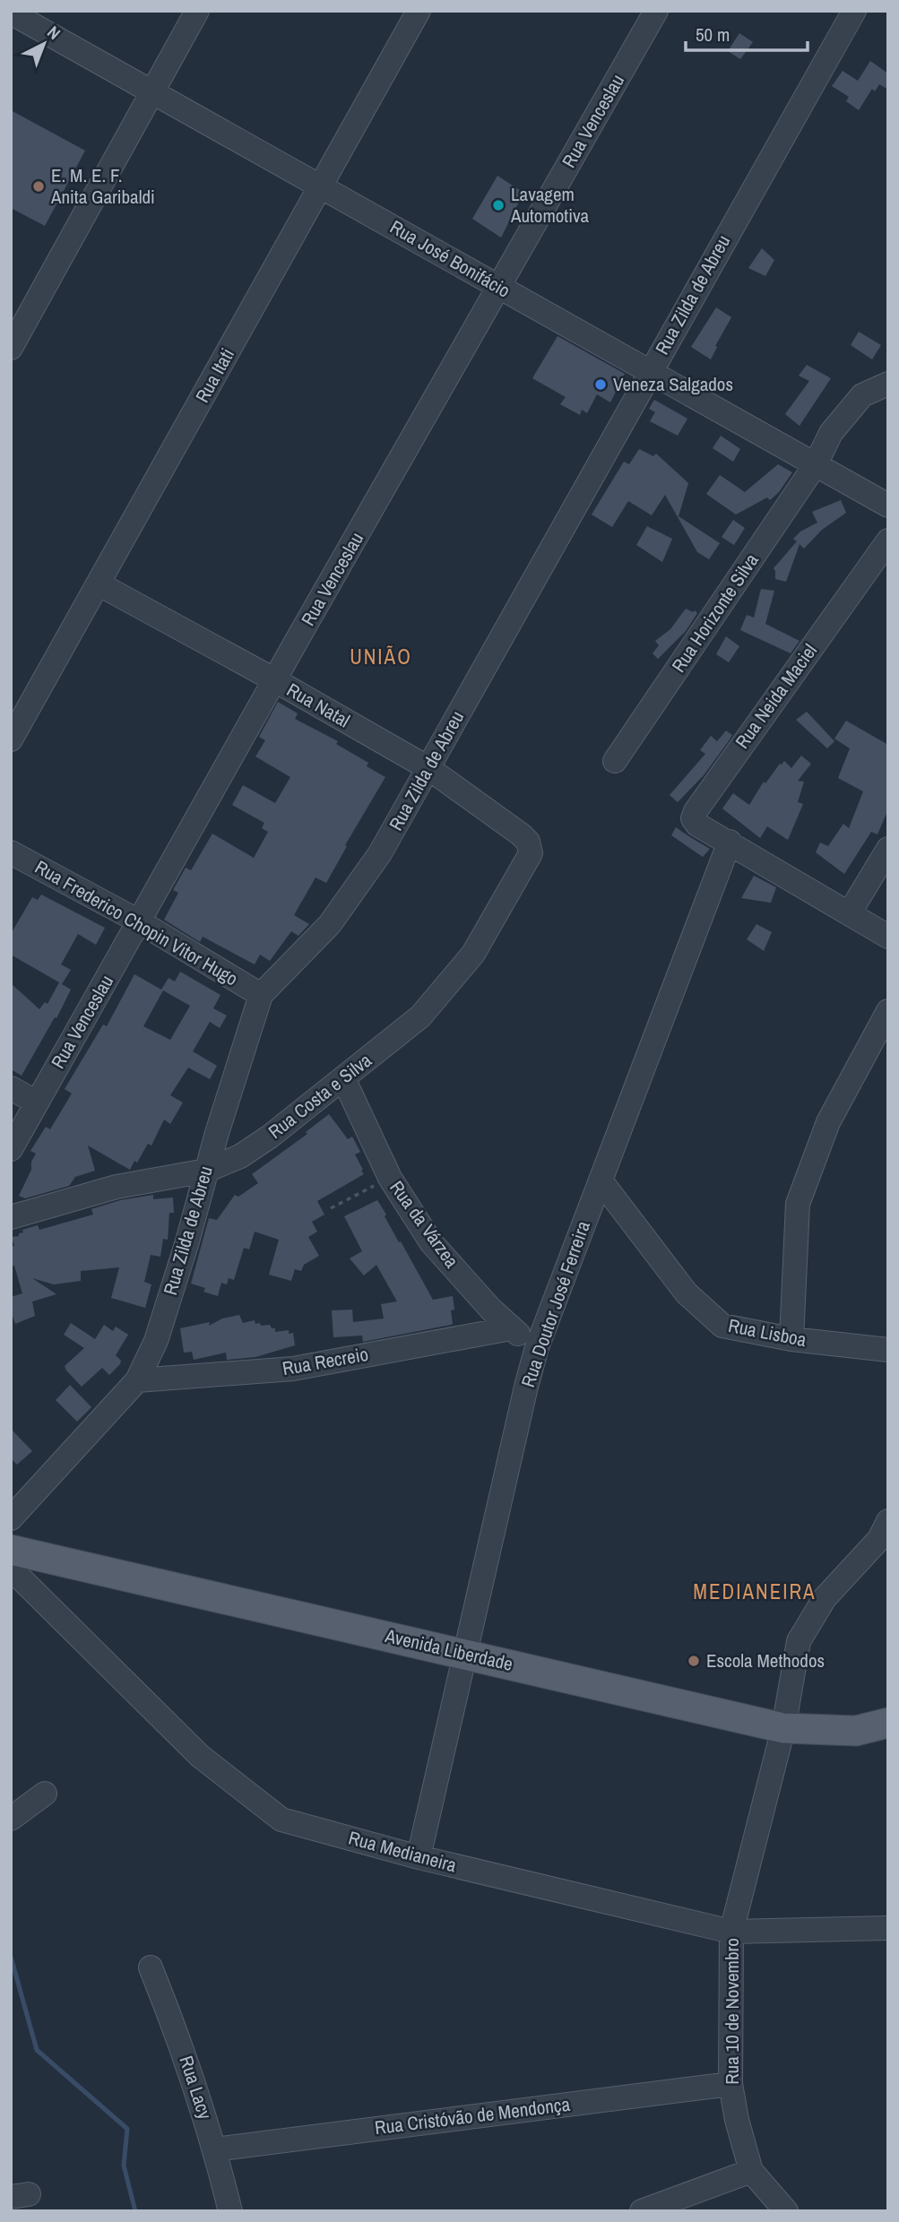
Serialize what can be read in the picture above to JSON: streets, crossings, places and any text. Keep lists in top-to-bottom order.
{
  "streets": {
    "main road": ["Avenida Liberdade"],
    "street": [
      "Rua Venceslau",
      "Rua José Bonifácio",
      "Rua Zilda de Abreu",
      "Rua Itati",
      "Rua Horizonte Silva",
      "Rua Neida Maciel",
      "Rua Natal",
      "Rua Frederico Chopin Vitor Hugo",
      "Rua Costa e Silva",
      "Rua da Várzea",
      "Rua Doutor José Ferreira",
      "Rua Lisboa",
      "Rua Recreio",
      "Rua Medianeira",
      "Rua 10 de Novembro",
      "Rua Lacy",
      "Rua Cristóvão de Mendonça"
    ]
  },
  "crossings": [
    ["Rua Venceslau", "Rua José Bonifácio"],
    ["Rua Venceslau", "Rua Natal"],
    ["Rua Venceslau", "Rua Frederico Chopin Vitor Hugo"],
    ["Rua José Bonifácio", "Rua Zilda de Abreu"],
    ["Rua José Bonifácio", "Rua Itati"],
    ["Rua José Bonifácio", "Rua Horizonte Silva"],
    ["Rua Zilda de Abreu", "Rua Natal"],
    ["Rua Zilda de Abreu", "Rua Frederico Chopin Vitor Hugo"],
    ["Rua Zilda de Abreu", "Rua Costa e Silva"],
    ["Rua Zilda de Abreu", "Rua Recreio"],
    ["Rua Itati", "Rua Natal"],
    ["Rua Neida Maciel", "Rua Doutor José Ferreira"],
    ["Rua Natal", "Rua Costa e Silva"],
    ["Rua Costa e Silva", "Rua da Várzea"],
    ["Rua da Várzea", "Rua Doutor José Ferreira"],
    ["Rua da Várzea", "Rua Recreio"],
    ["Rua Doutor José Ferreira", "Rua Lisboa"],
    ["Rua Doutor José Ferreira", "Avenida Liberdade"],
    ["Rua Doutor José Ferreira", "Rua Medianeira"],
    ["Avenida Liberdade", "Rua 10 de Novembro"],
    ["Rua Medianeira", "Rua 10 de Novembro"],
    ["Rua 10 de Novembro", "Rua Cristóvão de Mendonça"],
    ["Rua Lacy", "Rua Cristóvão de Mendonça"]
  ],
  "districts": ["UNIÃO", "MEDIANEIRA"],
  "places": [
    "E. M. E. F. Anita Garibaldi",
    "Lavagem Automotiva",
    "Veneza Salgados",
    "Escola Methodos"
  ],
  "scale_bar": "50 m",
  "north": "top right"
}
